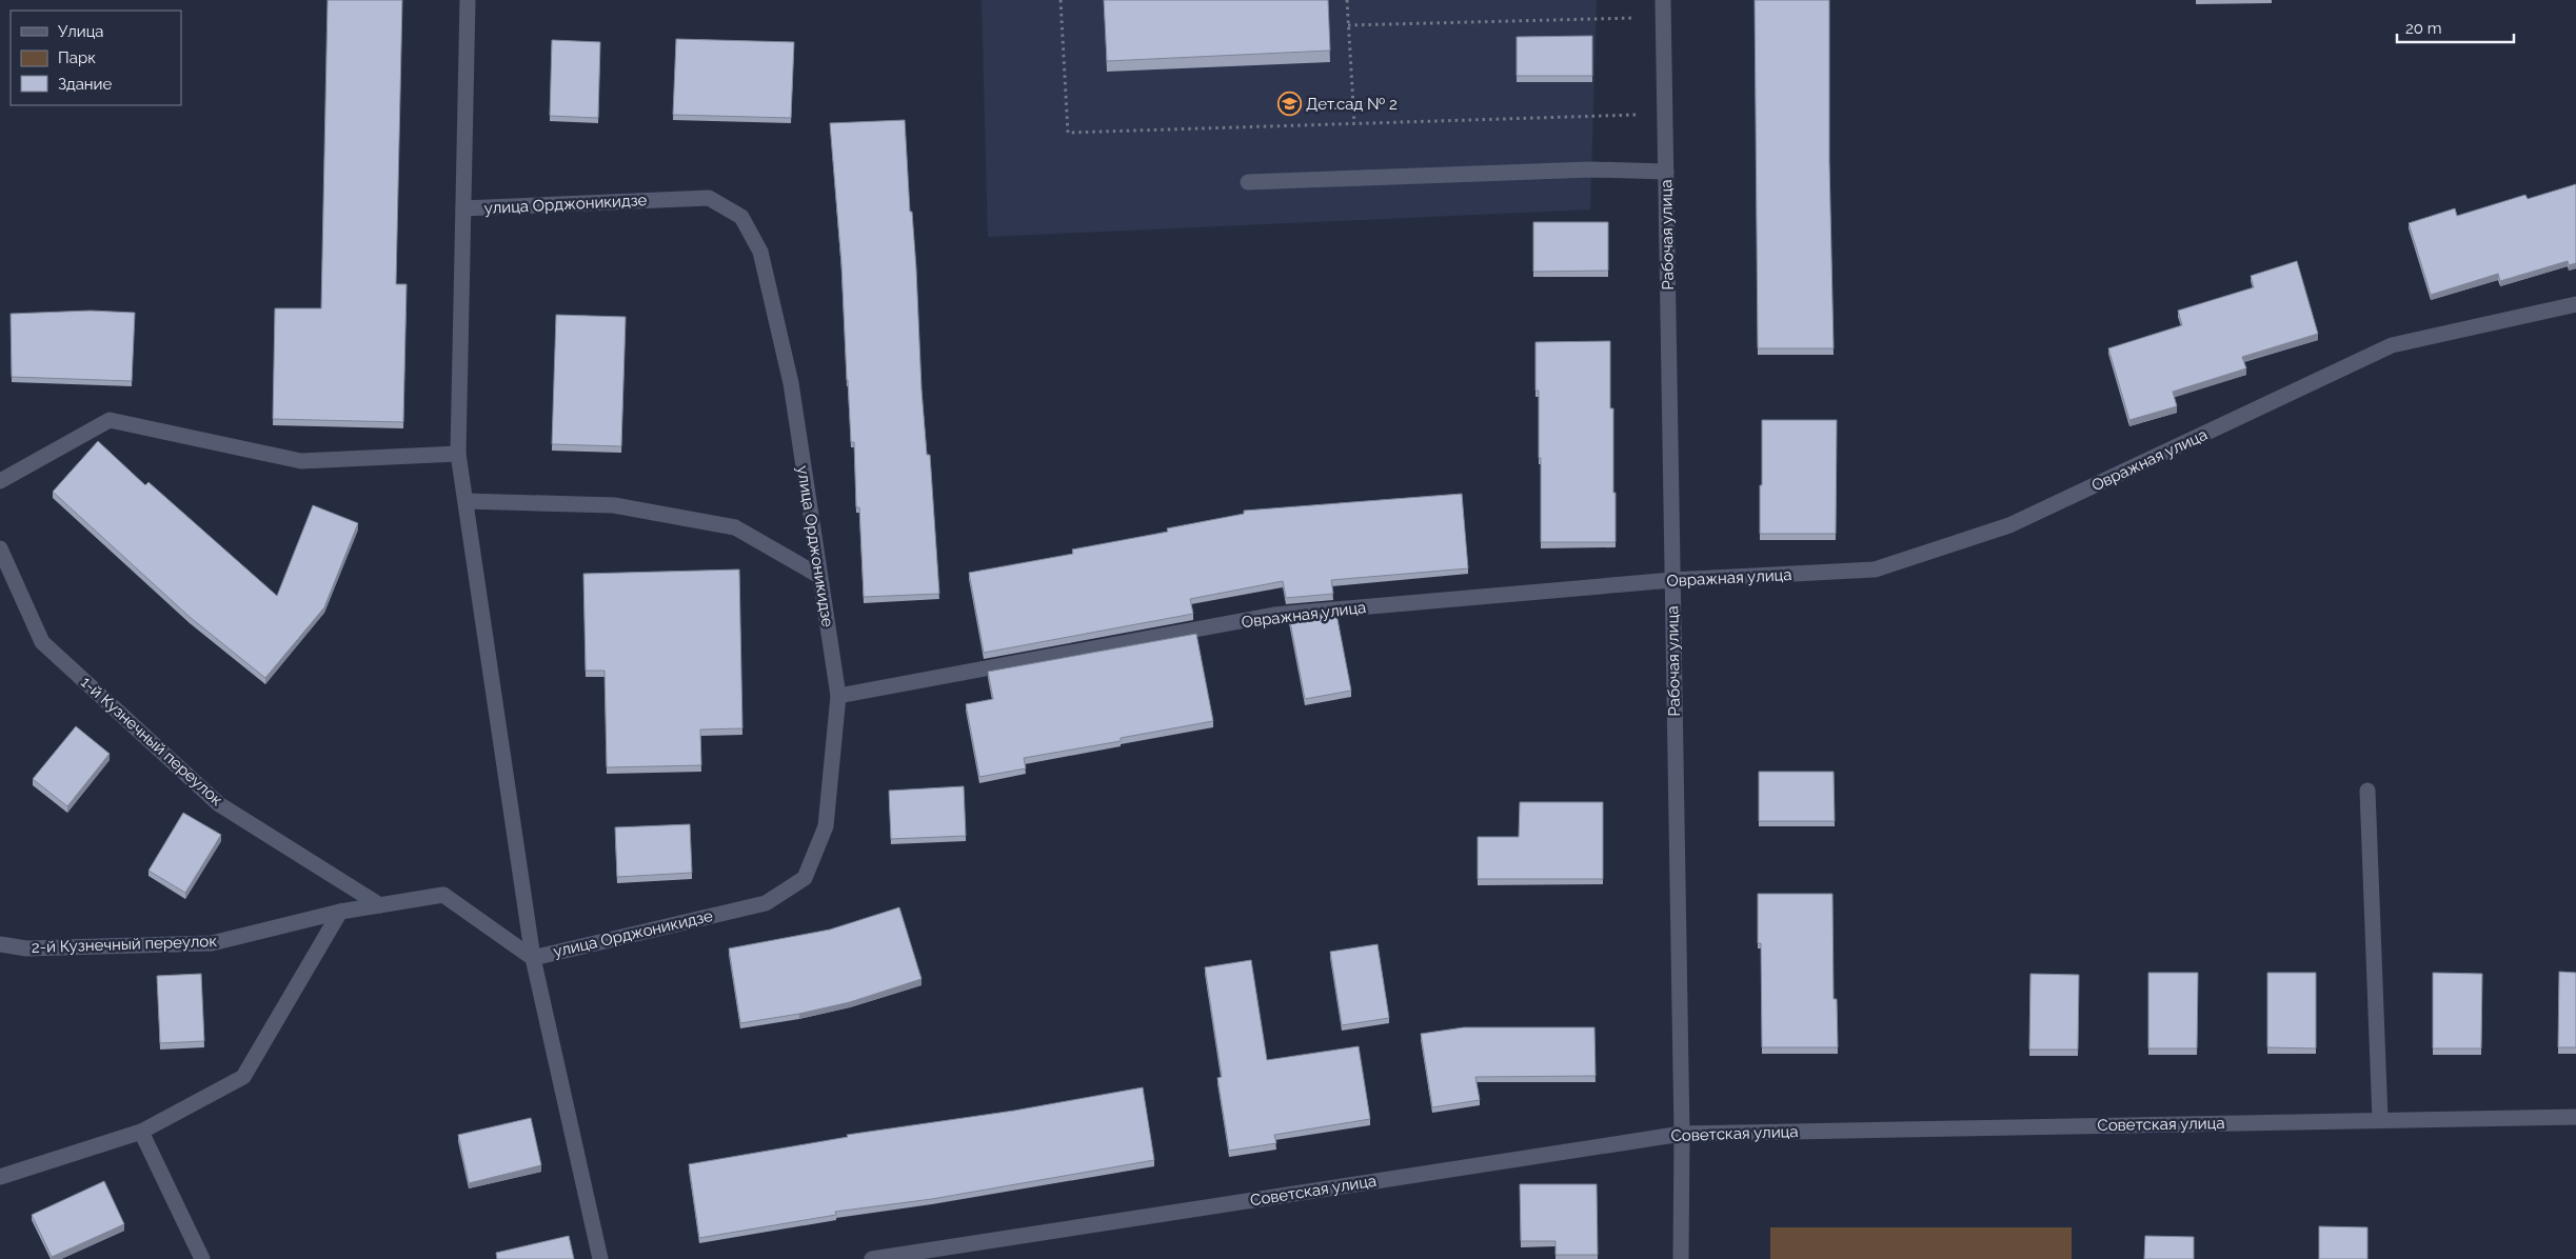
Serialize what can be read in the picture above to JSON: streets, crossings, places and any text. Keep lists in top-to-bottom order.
{
  "streets": {
    "street": [
      "улица Орджоникидзе",
      "Рабочая улица",
      "Овражная улица",
      "1-й Кузнечный переулок",
      "2-й Кузнечный переулок",
      "Советская улица"
    ]
  },
  "crossings": [
    ["улица Орджоникидзе", "Овражная улица"],
    ["улица Орджоникидзе", "2-й Кузнечный переулок"],
    ["Рабочая улица", "Овражная улица"],
    ["Рабочая улица", "Советская улица"],
    ["1-й Кузнечный переулок", "2-й Кузнечный переулок"]
  ],
  "places": {
    "school or university": ["Дет.сад № 2"]
  },
  "legend": ["Улица", "Парк", "Здание"],
  "scale_bar": "20 m"
}
